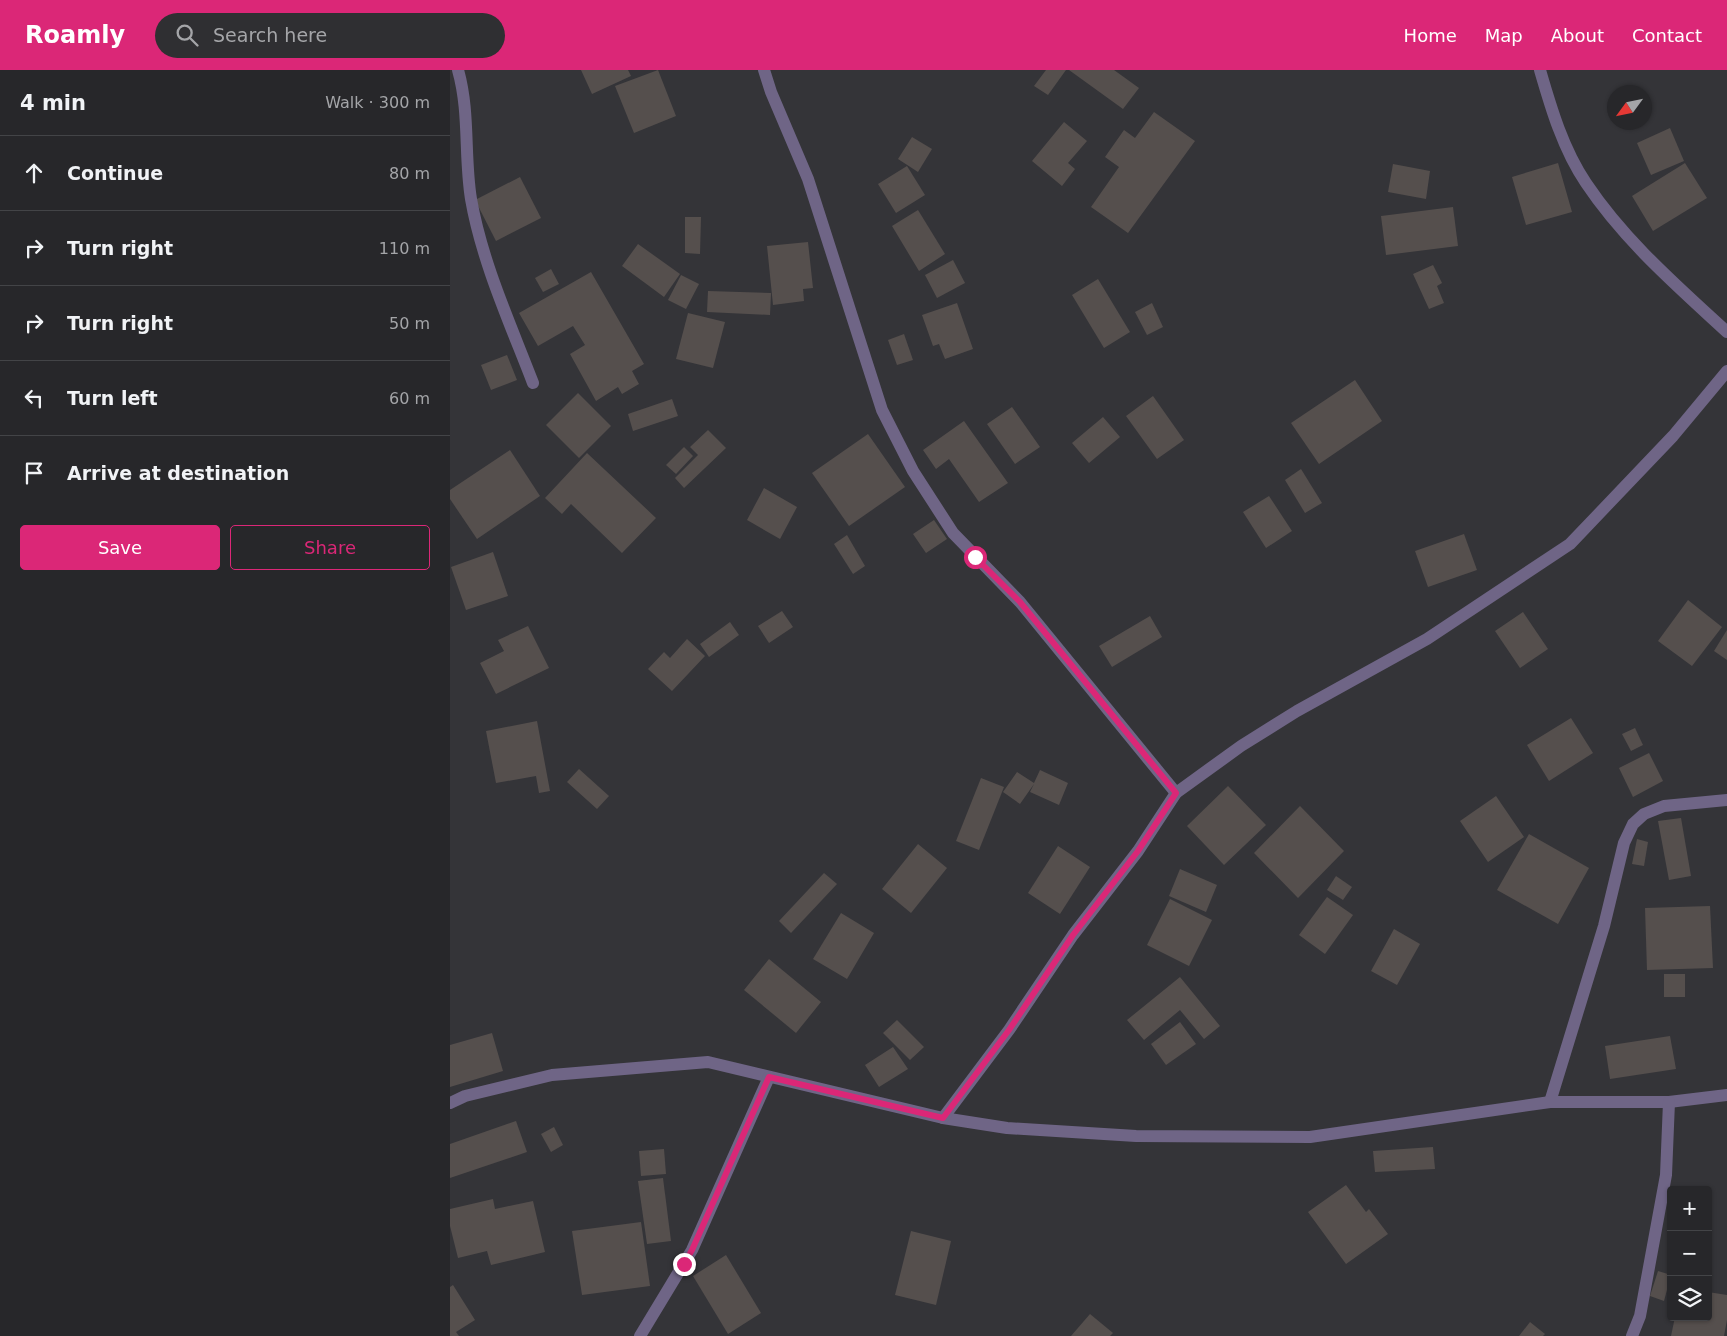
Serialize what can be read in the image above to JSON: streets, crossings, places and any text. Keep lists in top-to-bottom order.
{
  "north": "bottom left",
  "page": {
    "header": "Roamly",
    "search": "Search here",
    "nav": [
      "Home",
      "Map",
      "About",
      "Contact"
    ],
    "heading": ["4 min", "Walk · 300 m"],
    "list": [
      ["Continue", "80 m"],
      ["Turn right", "110 m"],
      ["Turn right", "50 m"],
      ["Turn left", "60 m"],
      "Arrive at destination"
    ],
    "buttons": ["Save", "Share"],
    "map_buttons": ["+", "−"]
  }
}
